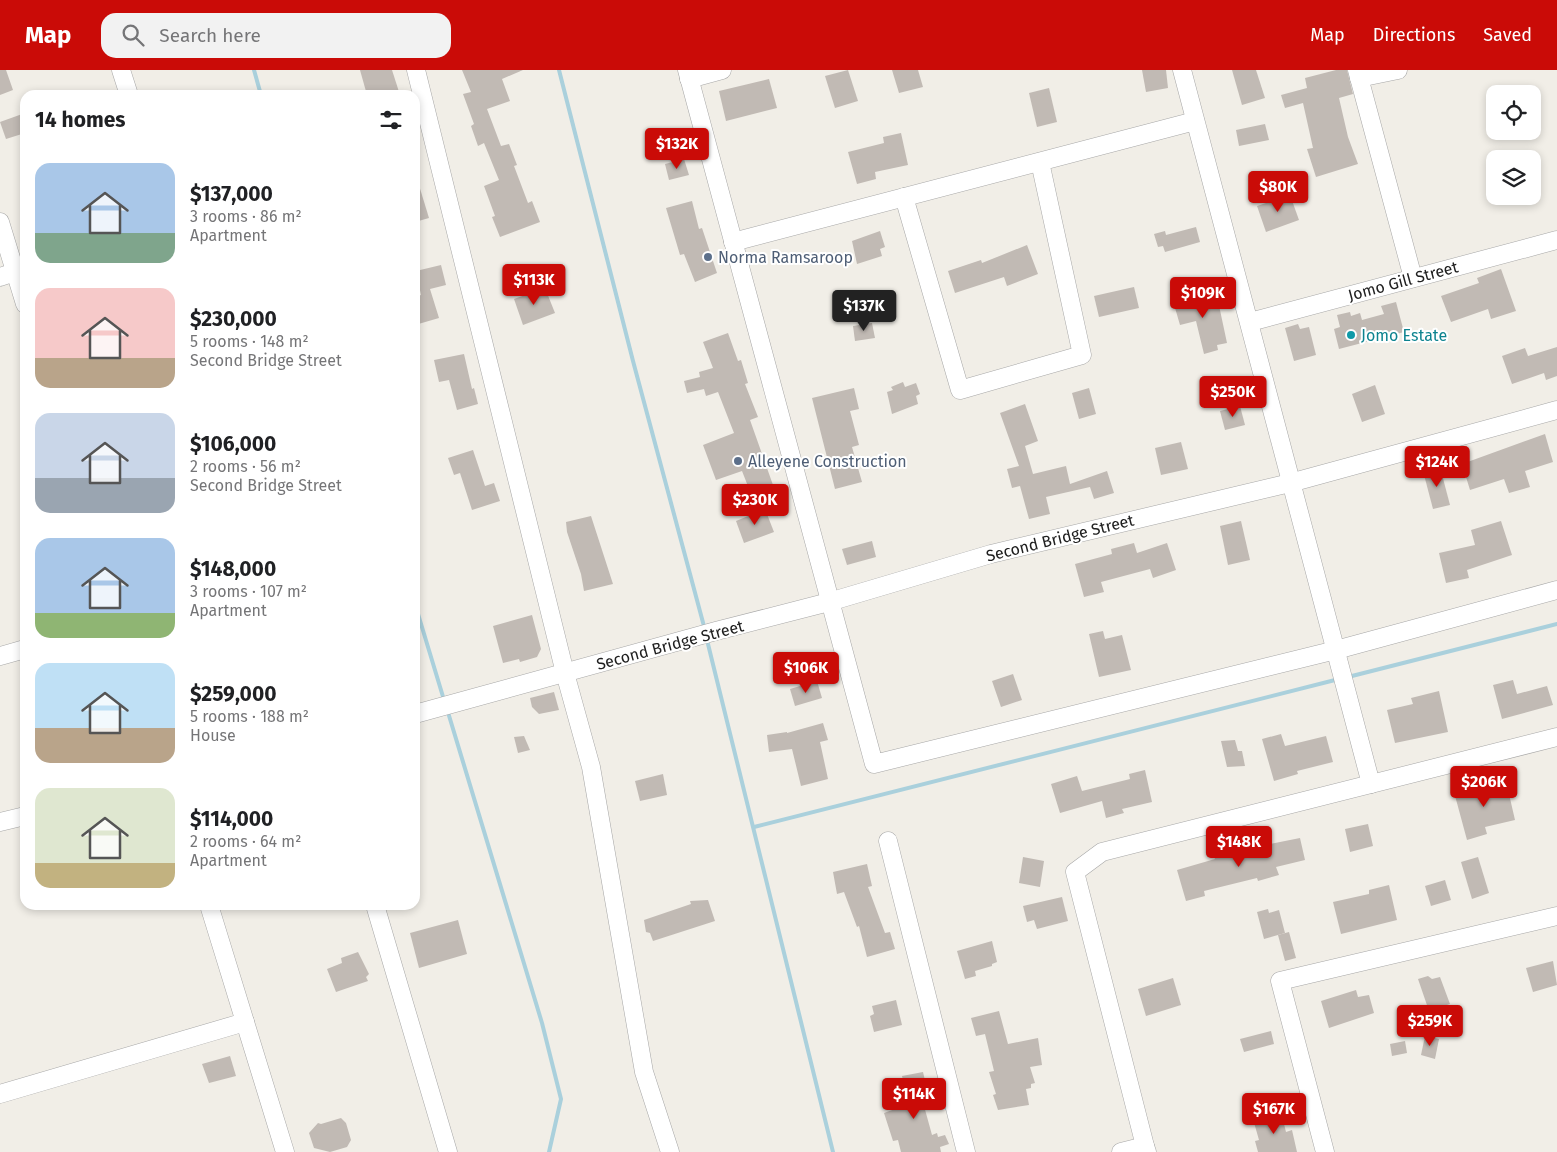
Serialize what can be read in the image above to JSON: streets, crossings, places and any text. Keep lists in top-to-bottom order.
{
  "streets": {
    "street": ["Jomo Gill Street", "Second Bridge Street"]
  },
  "places": ["Norma Ramsaroop", "Jomo Estate", "Alleyene Construction"],
  "page": {
    "header": "Map",
    "search": "Search here",
    "nav": ["Map", "Directions", "Saved"],
    "heading": "14 homes",
    "price": [
      "$132K",
      "$80K",
      "$113K",
      "$109K",
      "$137K",
      "$250K",
      "$124K",
      "$230K",
      "$106K",
      "$206K",
      "$148K",
      "$259K",
      "$114K",
      "$167K"
    ],
    "list": [
      {
        "name": "$137,000",
        "note": "3 rooms · 86 m² · Apartment"
      },
      {
        "name": "$230,000",
        "note": "5 rooms · 148 m² · Second Bridge Street"
      },
      {
        "name": "$106,000",
        "note": "2 rooms · 56 m² · Second Bridge Street"
      },
      {
        "name": "$148,000",
        "note": "3 rooms · 107 m² · Apartment"
      },
      {
        "name": "$259,000",
        "note": "5 rooms · 188 m² · House"
      },
      {
        "name": "$114,000",
        "note": "2 rooms · 64 m² · Apartment"
      }
    ]
  }
}
